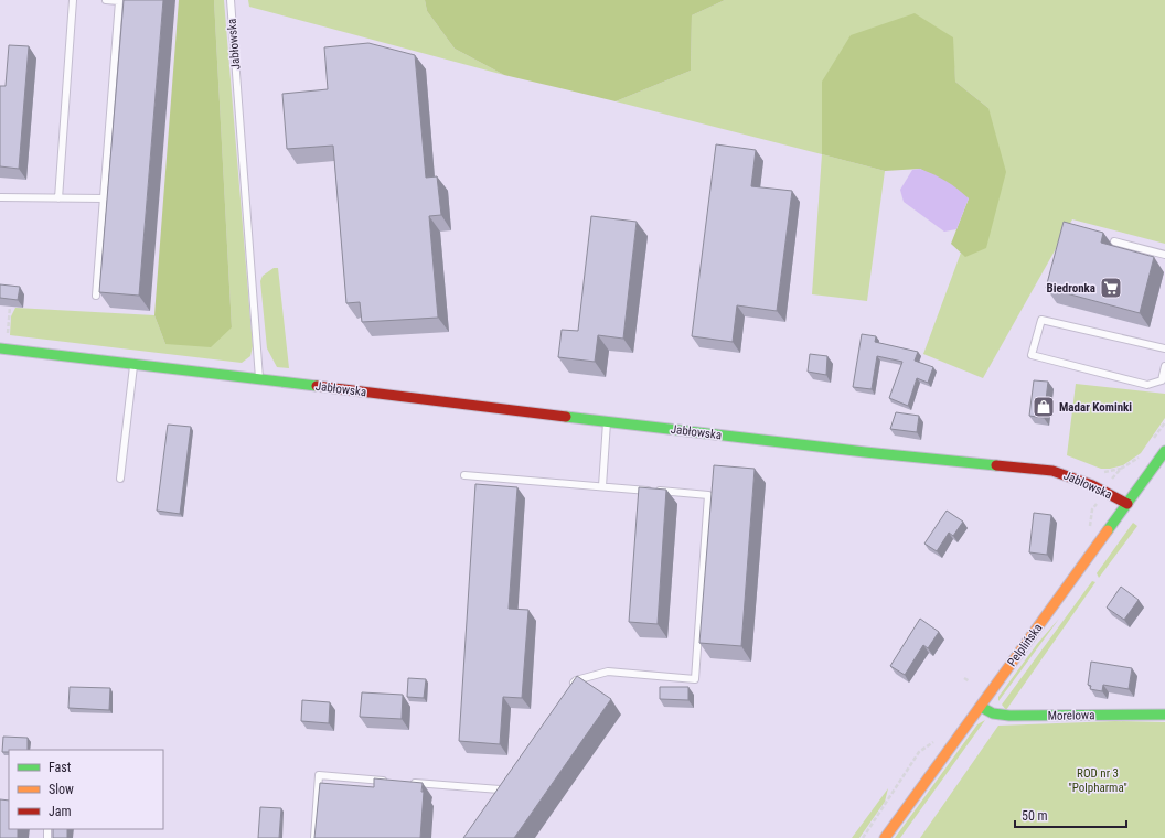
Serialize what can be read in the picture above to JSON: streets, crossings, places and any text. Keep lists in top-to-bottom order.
{
  "streets": {
    "main road": ["Jabłowska", "Pelplińska", "Morelowa"]
  },
  "crossings": [
    ["Jabłowska", "Pelplińska"],
    ["Pelplińska", "Morelowa"]
  ],
  "parks": ["ROD nr 3 \"Polpharma\""],
  "places": {
    "supermarket": ["Biedronka"],
    "shop": ["Madar Kominki"]
  },
  "legend": ["Fast", "Slow", "Jam"],
  "scale_bar": "50 m"
}
